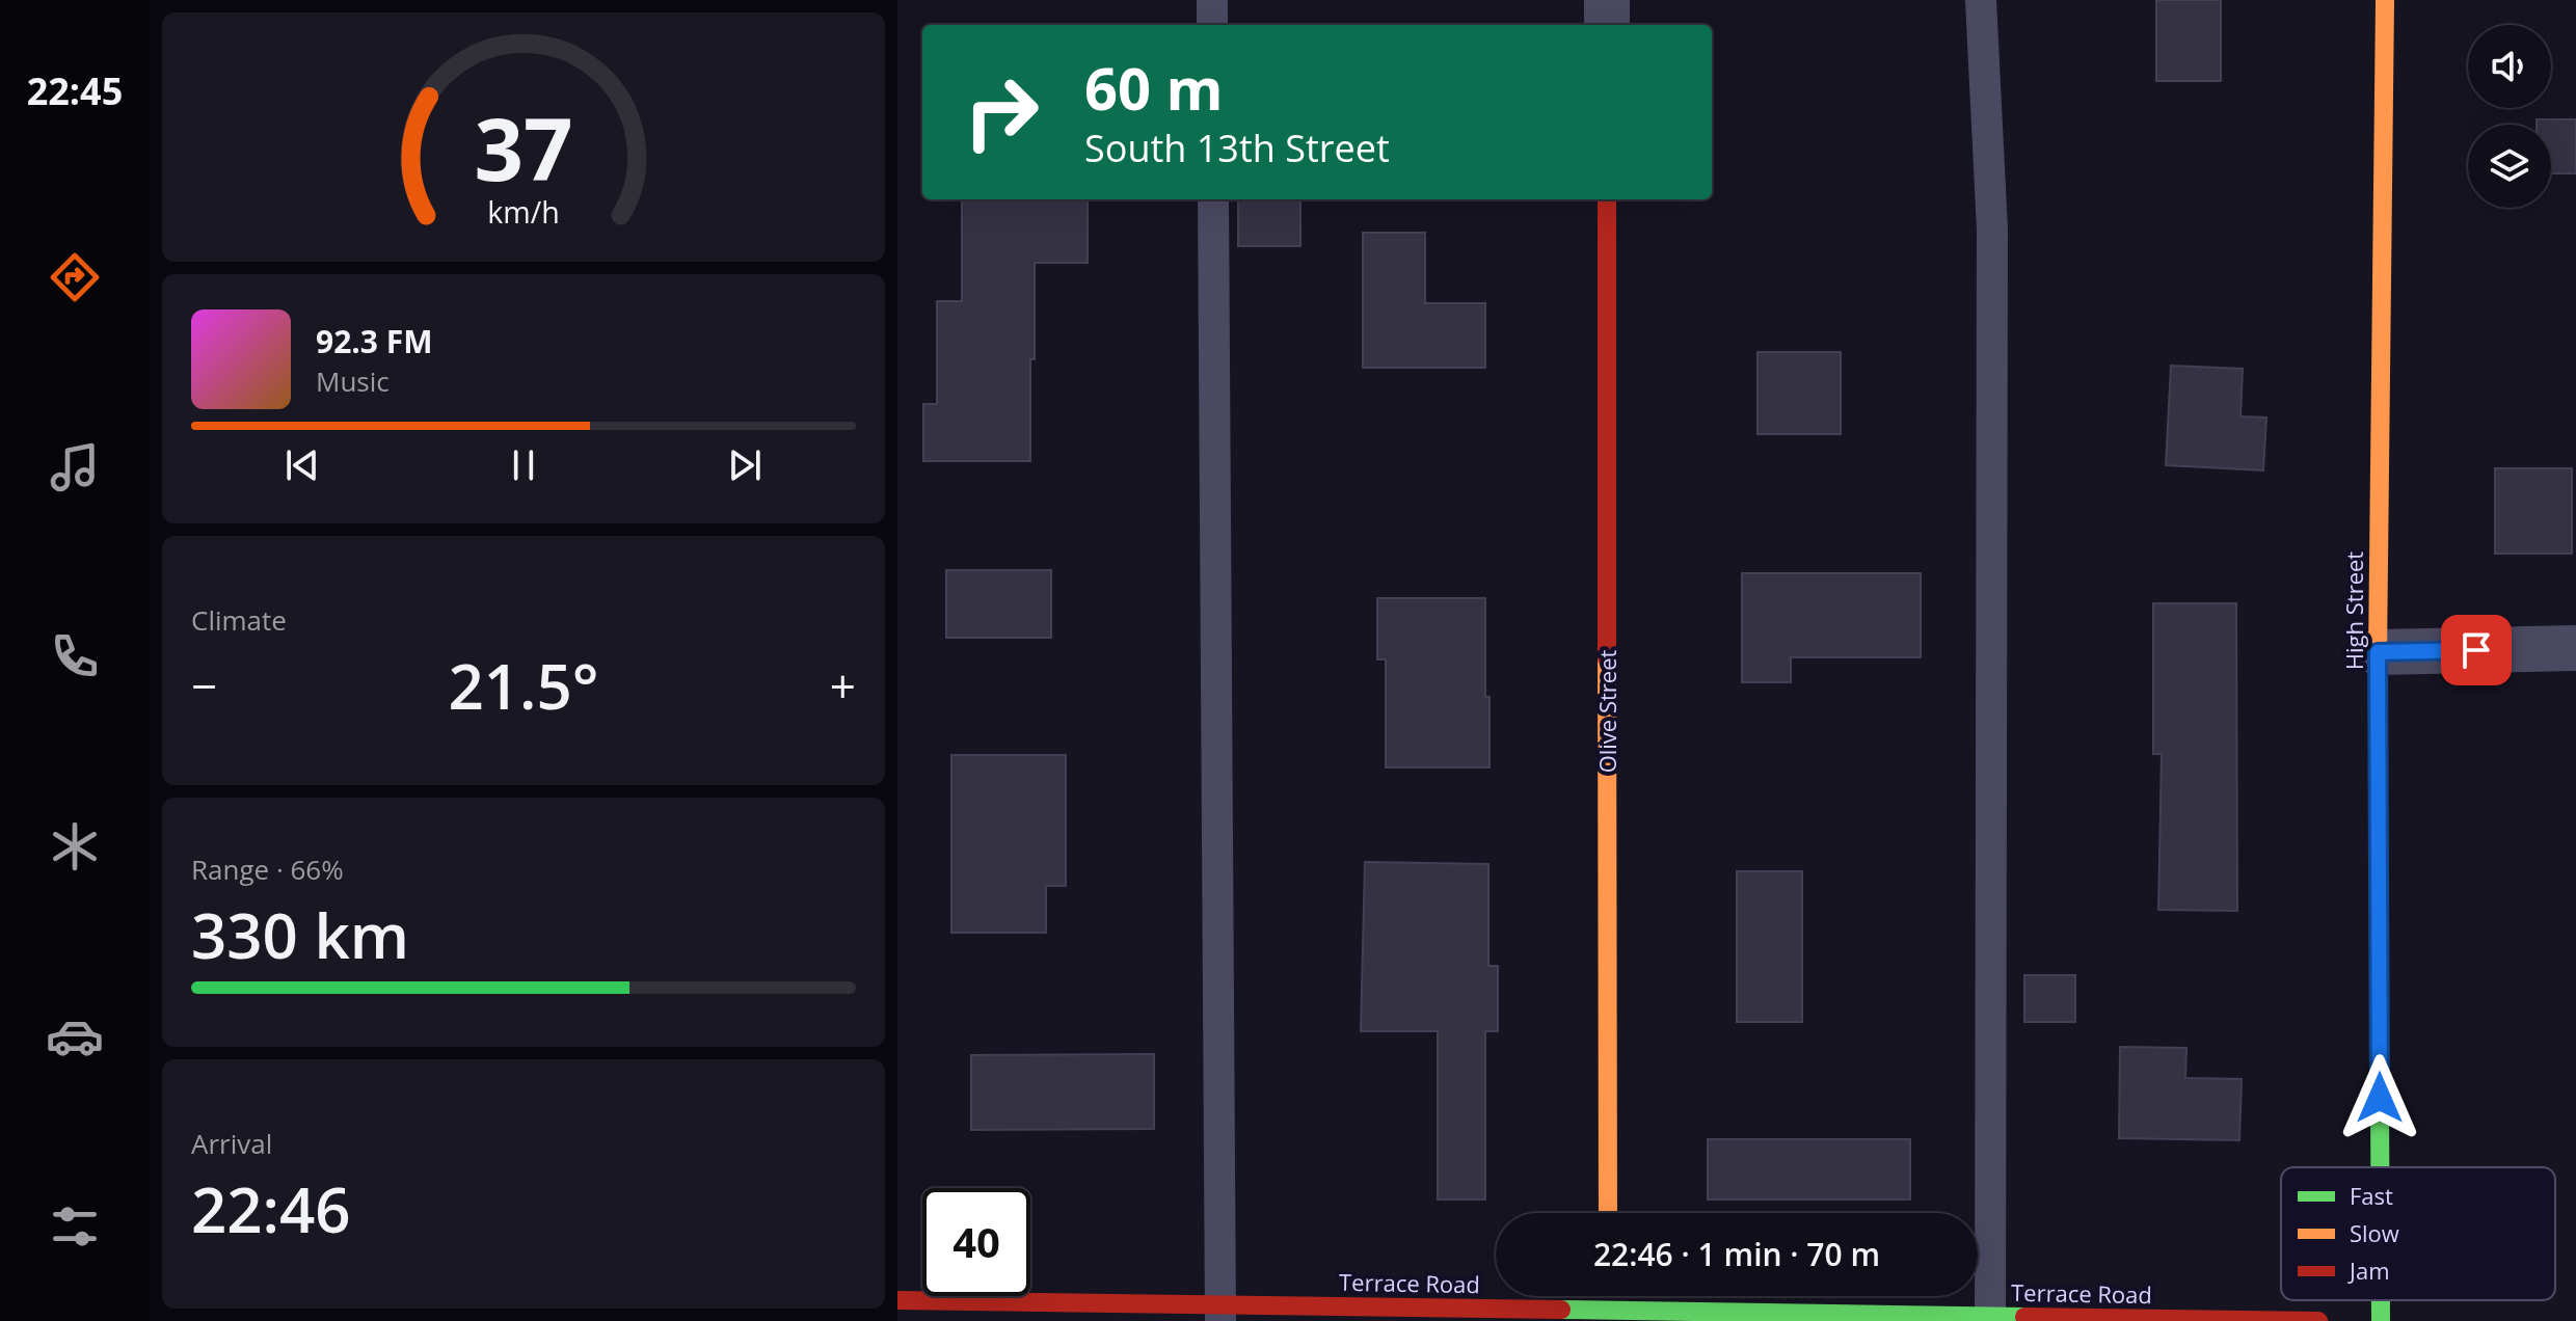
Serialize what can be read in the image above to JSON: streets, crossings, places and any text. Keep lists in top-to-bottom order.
{
  "streets": {
    "street": ["High Street", "Olive Street", "Terrace Road"]
  },
  "legend": ["Fast", "Slow", "Jam"],
  "page": {
    "tabs": "22:45",
    "turn": ["60 m", "South 13th Street"],
    "song": ["92.3 FM", "Music"],
    "tile": [
      "Climate",
      ["Range · 66%", "330 km"],
      ["Arrival", "22:46"]
    ],
    "heat": ["−", "21.5°", "+"],
    "limit": "40",
    "trip": "22:46 · 1 min · 70 m",
    "gauge": ["37", "km/h"]
  }
}
